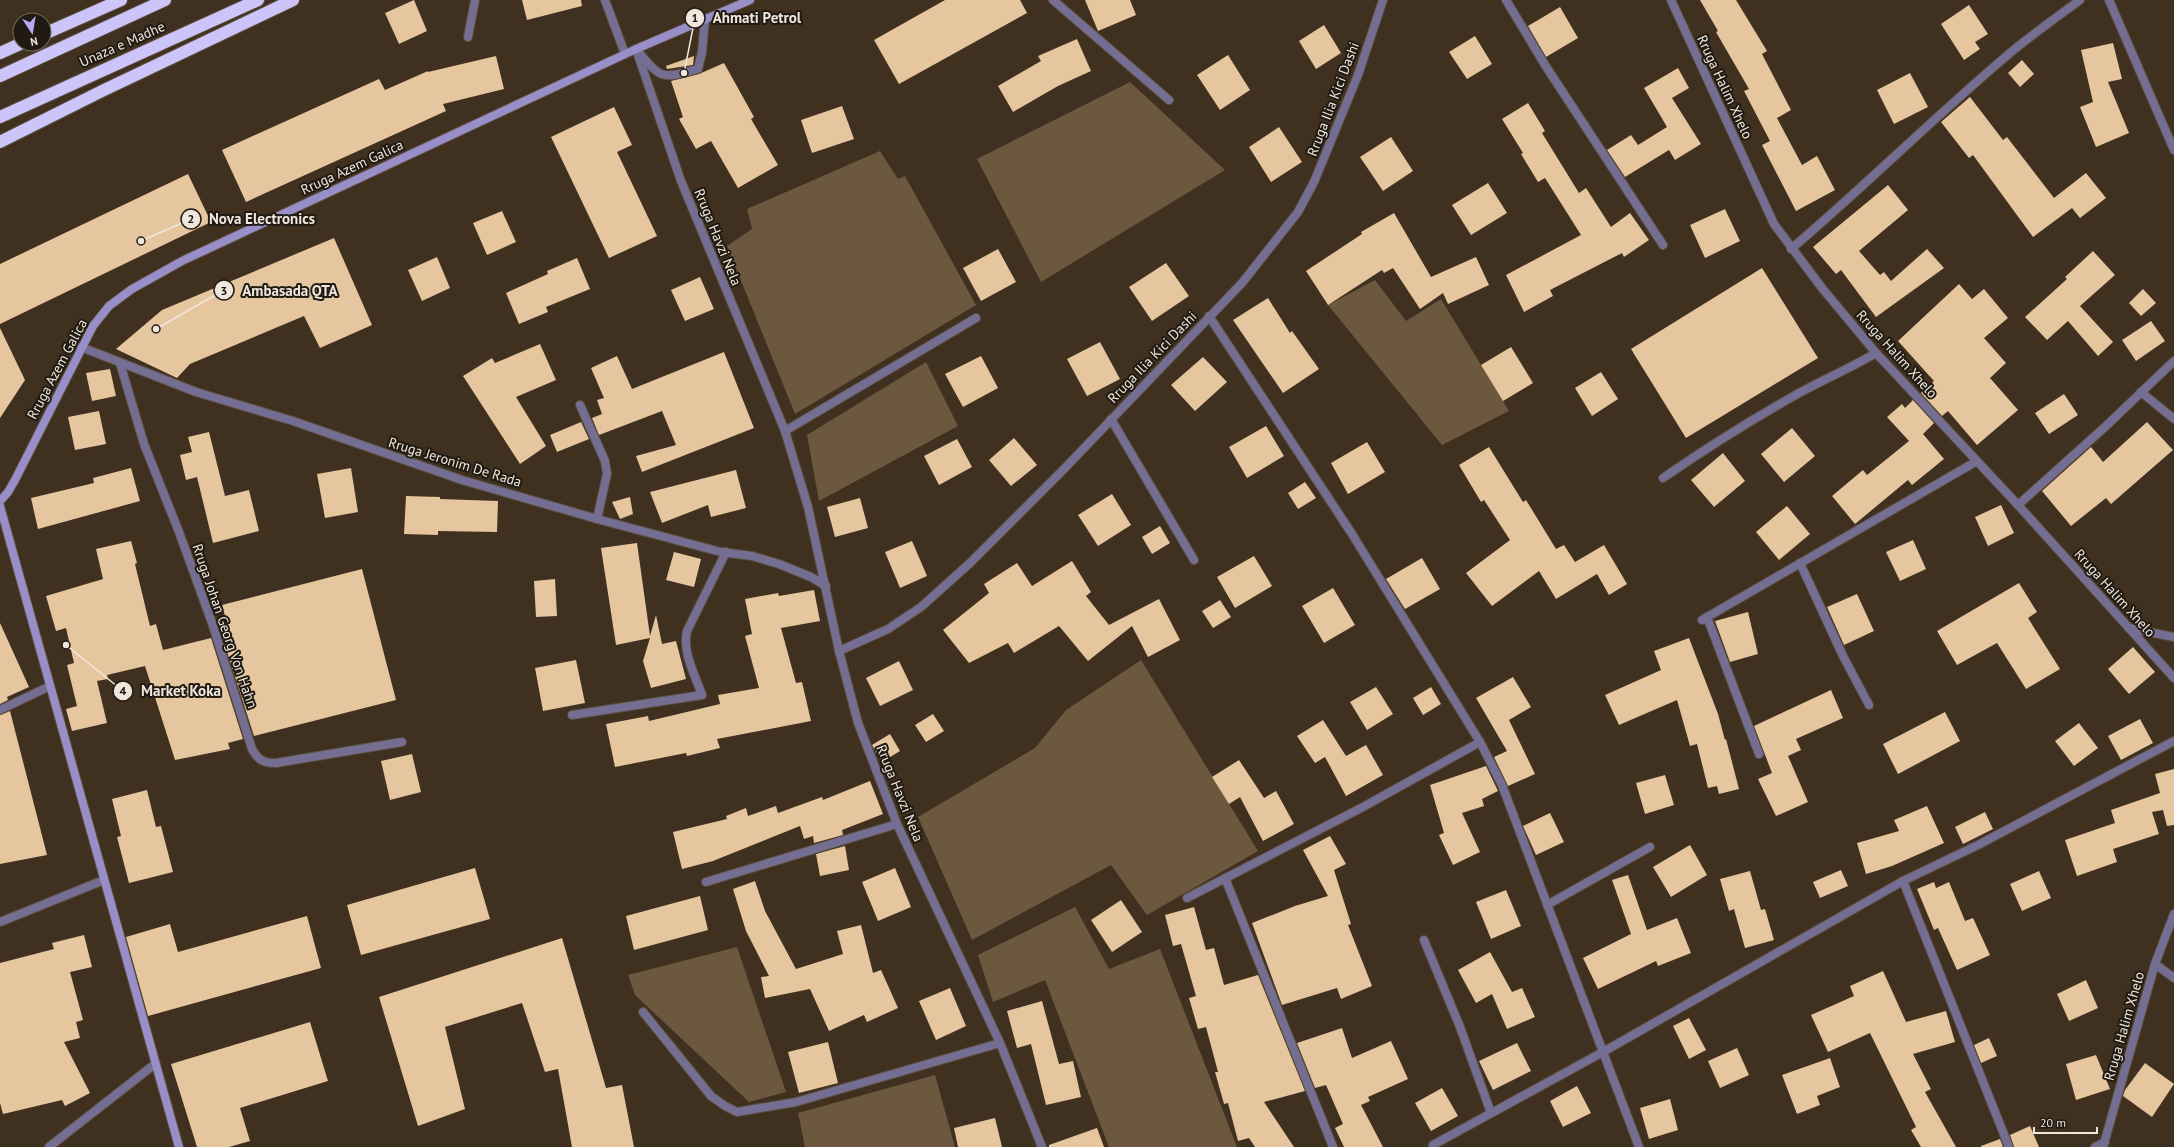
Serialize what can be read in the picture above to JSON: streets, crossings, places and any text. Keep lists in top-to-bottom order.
{
  "streets": {
    "highway": ["Unaza e Madhe"],
    "main road": ["Rruga Azem Galica"],
    "street": [
      "Rruga Halim Xhelo",
      "Rruga Ilia Kici Dashi",
      "Rruga Havzi Nela",
      "Rruga Jeronim De Rada",
      "Rruga Johan Georg Von Hahn"
    ]
  },
  "crossings": [
    ["Rruga Ilia Kici Dashi", "Rruga Havzi Nela"],
    ["Rruga Azem Galica", "Rruga Havzi Nela"],
    ["Rruga Azem Galica", "Rruga Jeronim De Rada"],
    ["Rruga Havzi Nela", "Rruga Jeronim De Rada"],
    ["Rruga Jeronim De Rada", "Rruga Johan Georg Von Hahn"]
  ],
  "places": [
    "Ahmati Petrol",
    "Nova Electronics",
    "Ambasada QTA",
    "Market Koka"
  ],
  "scale_bar": "20 m",
  "north": "bottom"
}
